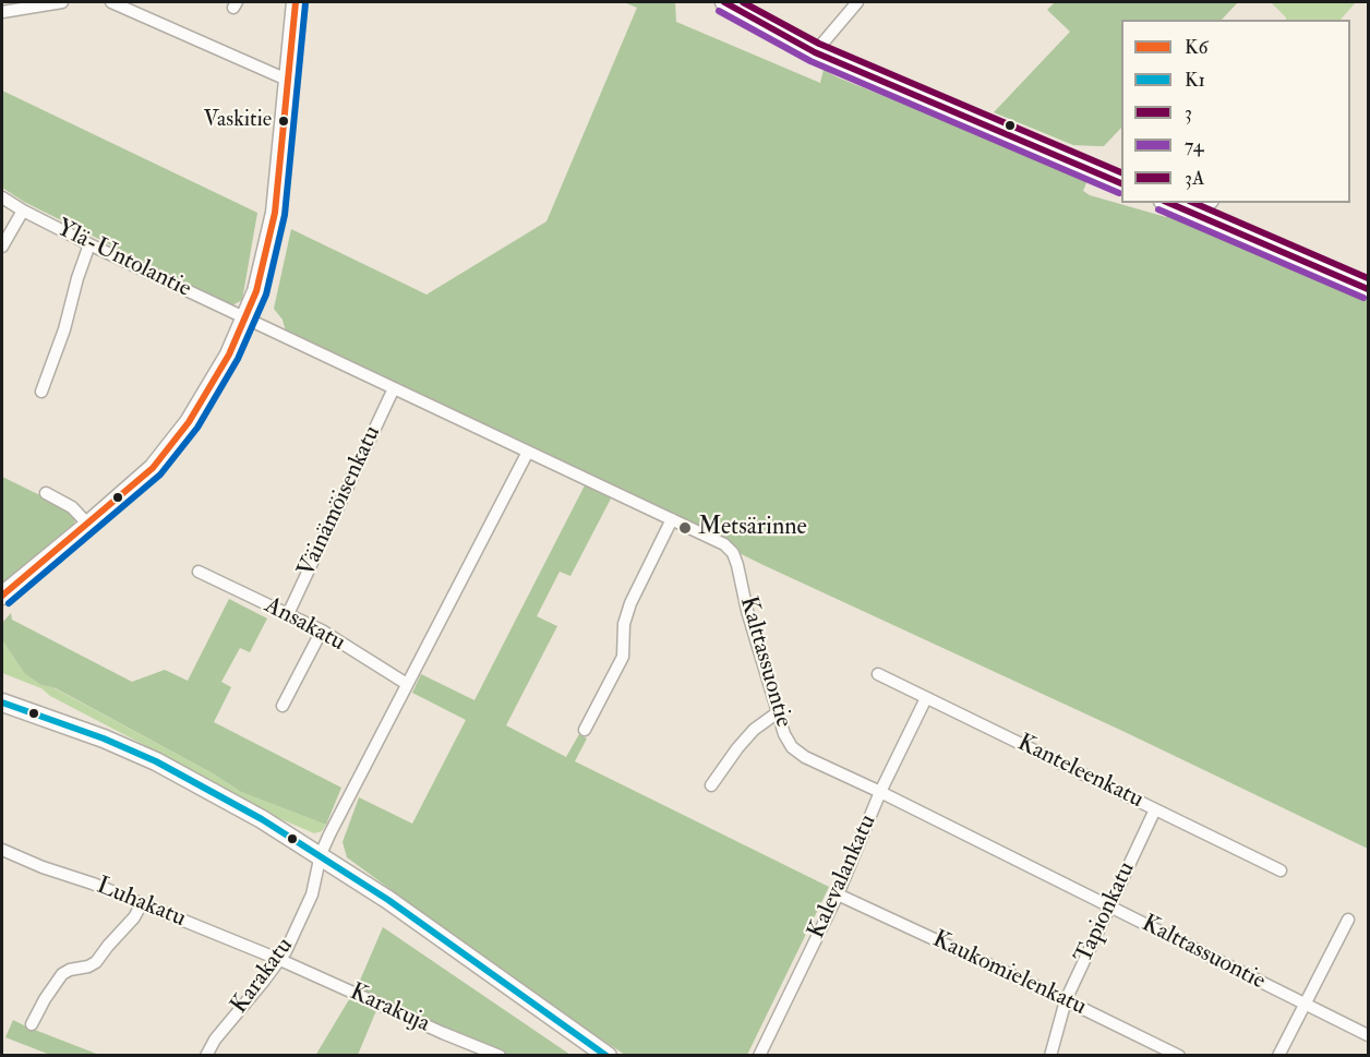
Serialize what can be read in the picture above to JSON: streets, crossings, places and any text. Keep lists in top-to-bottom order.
{
  "streets": {
    "street": [
      "Ylä-Untolantie",
      "Väinämöisenkatu",
      "Ansakatu",
      "Kalttassuontie",
      "Kanteleenkatu",
      "Kalevalankatu",
      "Luhakatu",
      "Tapionkatu",
      "Kaukomielenkatu",
      "Karakatu",
      "Karakuja"
    ]
  },
  "crossings": [
    ["Ylä-Untolantie", "Kalttassuontie"],
    ["Väinämöisenkatu", "Ansakatu"],
    ["Väinämöisenkatu", "Kalttassuontie"],
    ["Ansakatu", "Karakatu"],
    ["Kalttassuontie", "Kalevalankatu"],
    ["Kalttassuontie", "Tapionkatu"],
    ["Kalttassuontie", "Karakatu"],
    ["Kanteleenkatu", "Kalevalankatu"],
    ["Kanteleenkatu", "Tapionkatu"],
    ["Kalevalankatu", "Kaukomielenkatu"],
    ["Luhakatu", "Karakatu"],
    ["Luhakatu", "Karakuja"],
    ["Tapionkatu", "Kaukomielenkatu"],
    ["Karakatu", "Karakuja"]
  ],
  "places": ["Vaskitie", "Metsärinne"],
  "lines": [
    "transit line K6",
    "transit line 3",
    "transit line 3A",
    "transit line 74",
    "transit line K1"
  ],
  "legend": [
    "K6",
    "K1",
    "3",
    "74",
    "3A"
  ]
}
